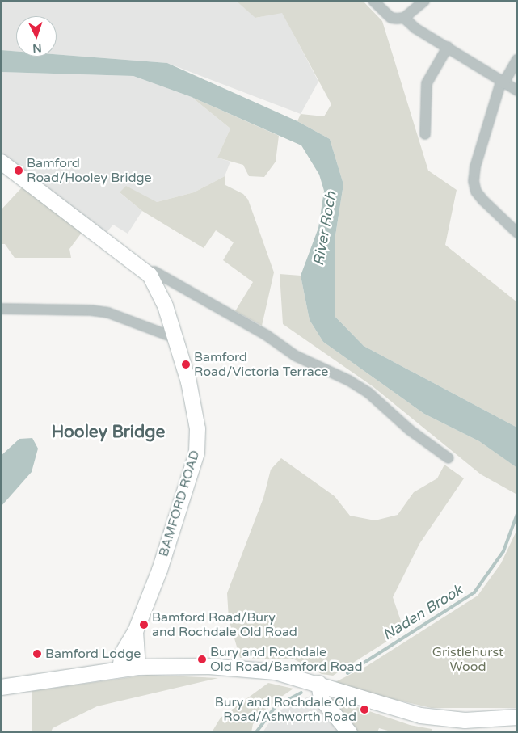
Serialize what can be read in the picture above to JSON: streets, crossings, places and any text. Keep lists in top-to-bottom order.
{
  "streets": {
    "street": ["BAMFORD ROAD"]
  },
  "districts": ["Hooley Bridge"],
  "water": ["River Roch", "Naden Brook"],
  "parks": ["Gristlehurst Wood"],
  "places": [
    "Bamford Road/Hooley Bridge",
    "Bamford Road/Victoria Terrace",
    "Bamford Road/Bury and Rochdale Old Road",
    "Bamford Lodge",
    "Bury and Rochdale Old Road/Bamford Road",
    "Bury and Rochdale Old Road/Ashworth Road"
  ],
  "north": "bottom"
}
